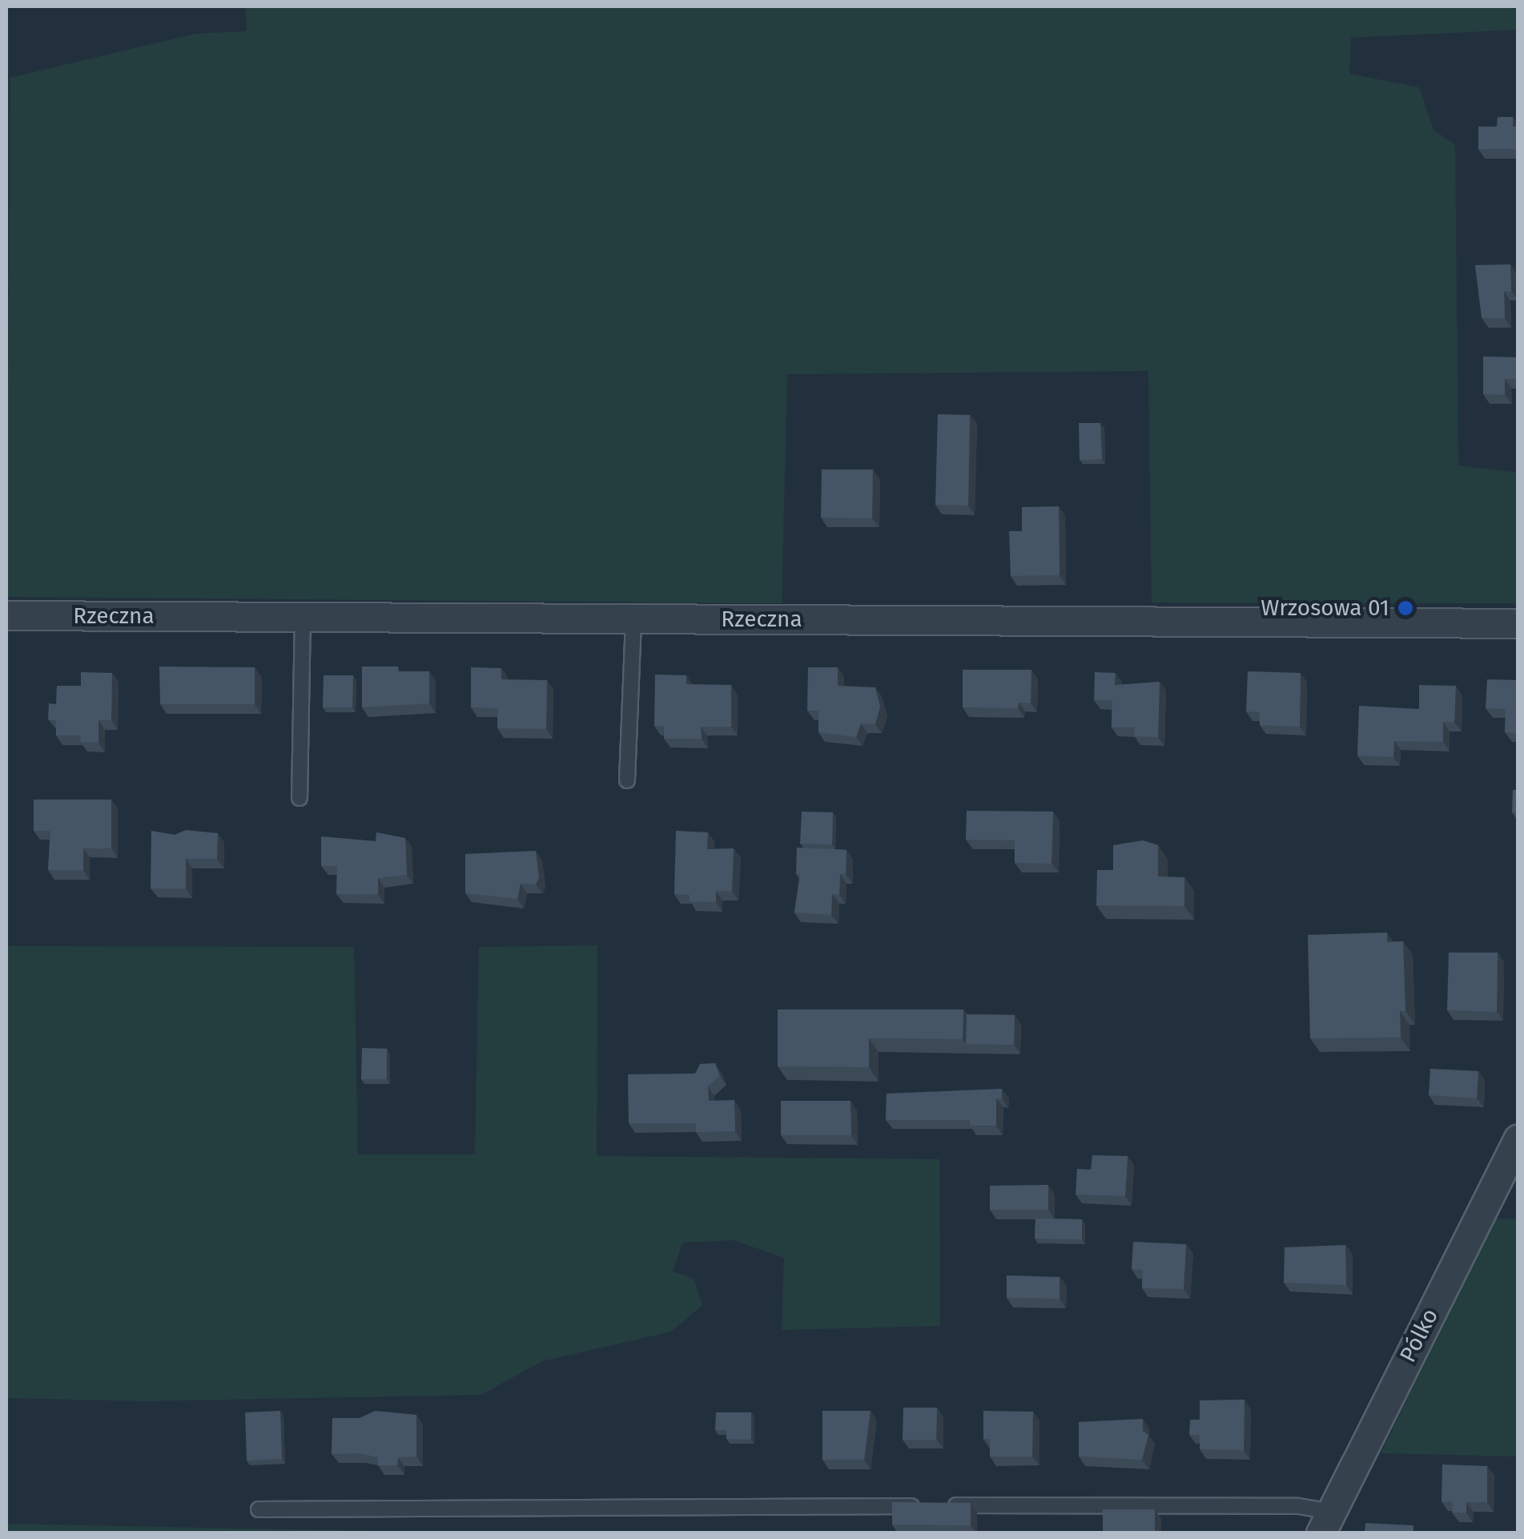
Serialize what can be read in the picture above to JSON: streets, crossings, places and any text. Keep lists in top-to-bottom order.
{
  "streets": {
    "street": ["Rzeczna", "Pólko"]
  },
  "places": ["Wrzosowa 01"]
}
